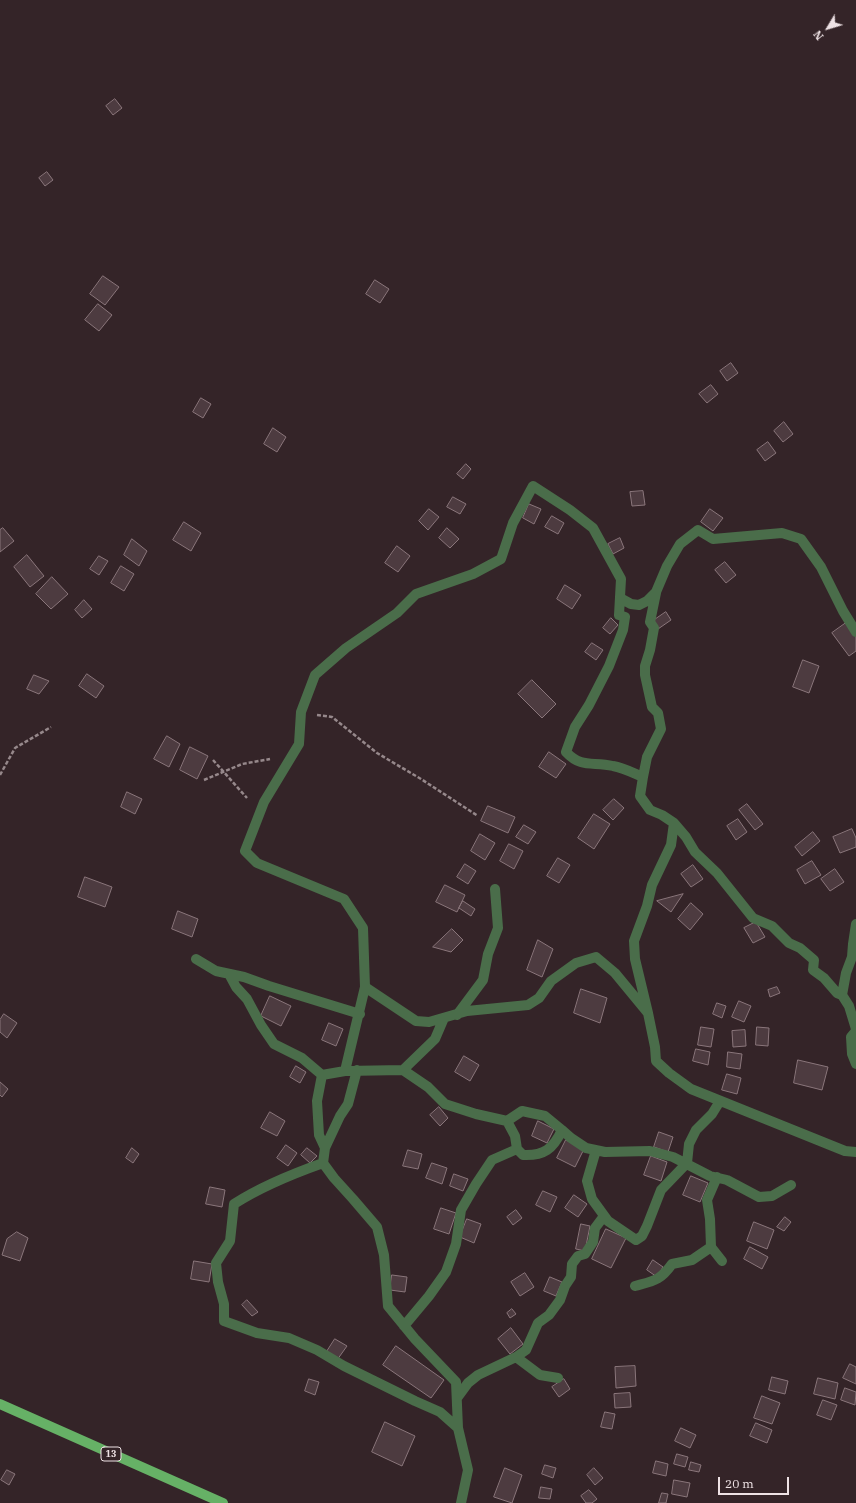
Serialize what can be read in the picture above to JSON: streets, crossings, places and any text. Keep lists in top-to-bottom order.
{
  "streets": {
    "main road": ["13"]
  },
  "scale_bar": "20 m",
  "north": "bottom left"
}
